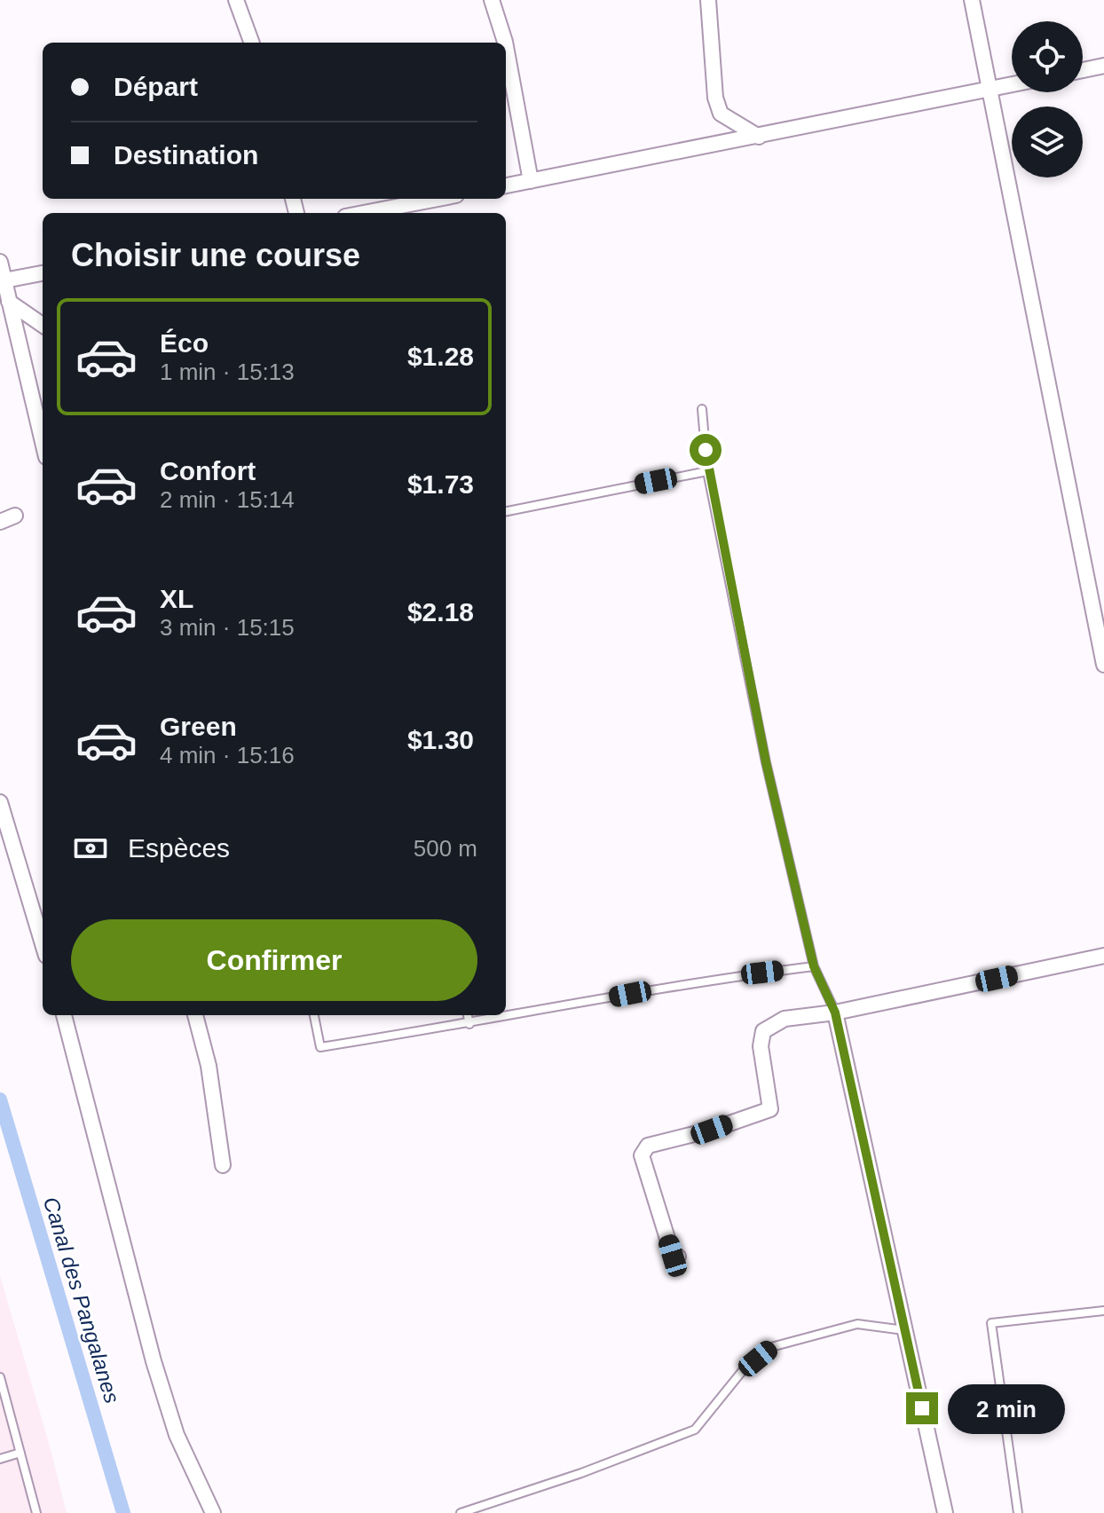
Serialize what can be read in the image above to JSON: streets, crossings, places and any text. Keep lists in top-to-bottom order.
{
  "water": ["Canal des Pangalanes"],
  "page": {
    "banner": ["Départ", "Destination"],
    "heading": "Choisir une course",
    "list": [
      {
        "name": "Éco",
        "note": "1 min · 15:13",
        "value": "$1.28"
      },
      {
        "name": "Confort",
        "note": "2 min · 15:14",
        "value": "$1.73"
      },
      {
        "name": "XL",
        "note": "3 min · 15:15",
        "value": "$2.18"
      },
      {
        "name": "Green",
        "note": "4 min · 15:16",
        "value": "$1.30"
      }
    ],
    "pay": ["Espèces", "500 m"],
    "buttons": "Confirmer",
    "bubble": "2 min"
  }
}
